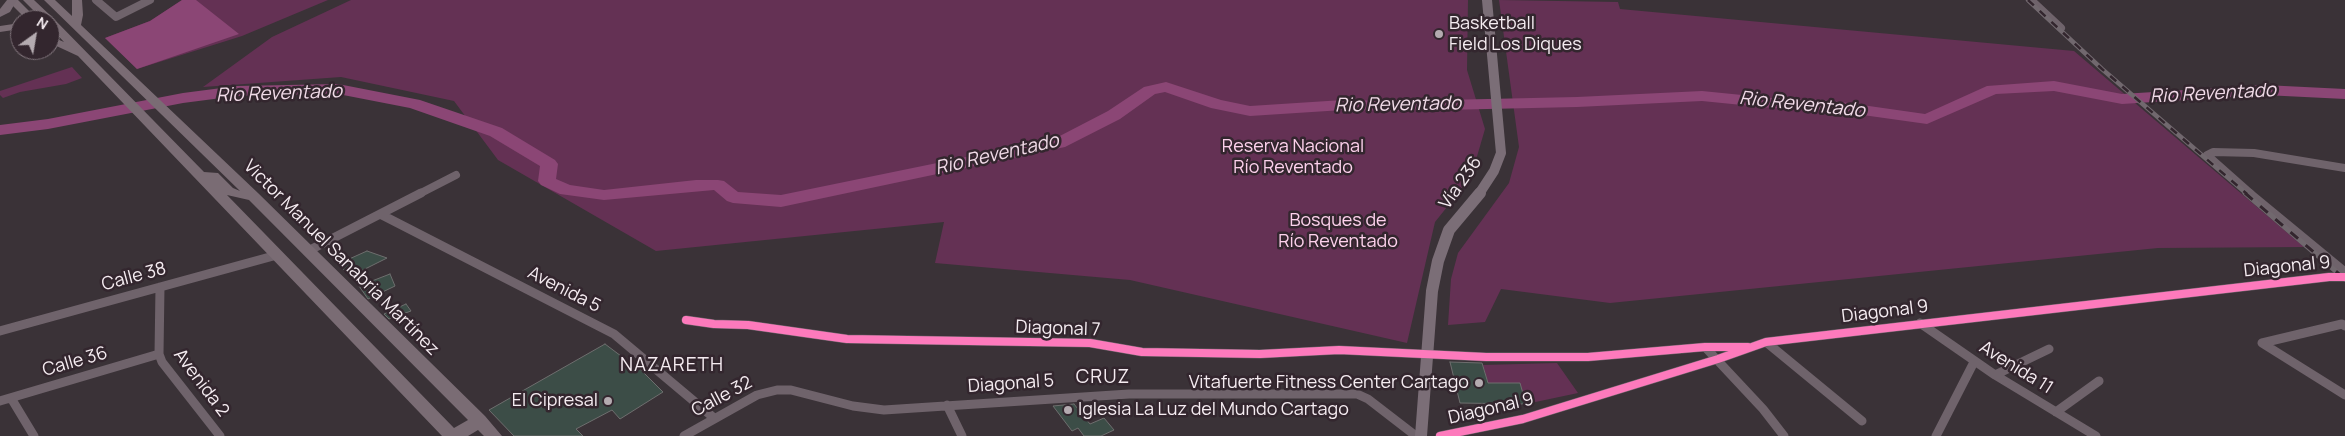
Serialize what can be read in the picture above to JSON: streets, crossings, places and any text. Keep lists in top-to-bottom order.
{
  "streets": {
    "main road": ["Vía 236", "Victor Manuel Sanabria Martínez"],
    "street": [
      "Diagonal 9",
      "Calle 38",
      "Avenida 5",
      "Diagonal 7",
      "Calle 36",
      "Avenida 11",
      "Avenida 2",
      "Diagonal 5",
      "Calle 32"
    ]
  },
  "crossings": [
    ["Vía 236", "Diagonal 7"],
    ["Diagonal 9", "Diagonal 7"],
    ["Diagonal 9", "Avenida 11"],
    ["Calle 38", "Avenida 2"],
    ["Avenida 5", "Calle 32"],
    ["Calle 36", "Avenida 2"],
    ["Diagonal 5", "Calle 32"]
  ],
  "districts": ["NAZARETH", "CRUZ"],
  "water": ["Rio Reventado"],
  "parks": ["Reserva Nacional Río Reventado", "Bosques de Río Reventado"],
  "places": [
    "Basketball Field Los Diques",
    "Vitafuerte Fitness Center Cartago",
    "El Cipresal",
    "Iglesia La Luz del Mundo Cartago"
  ],
  "north": "top right"
}
